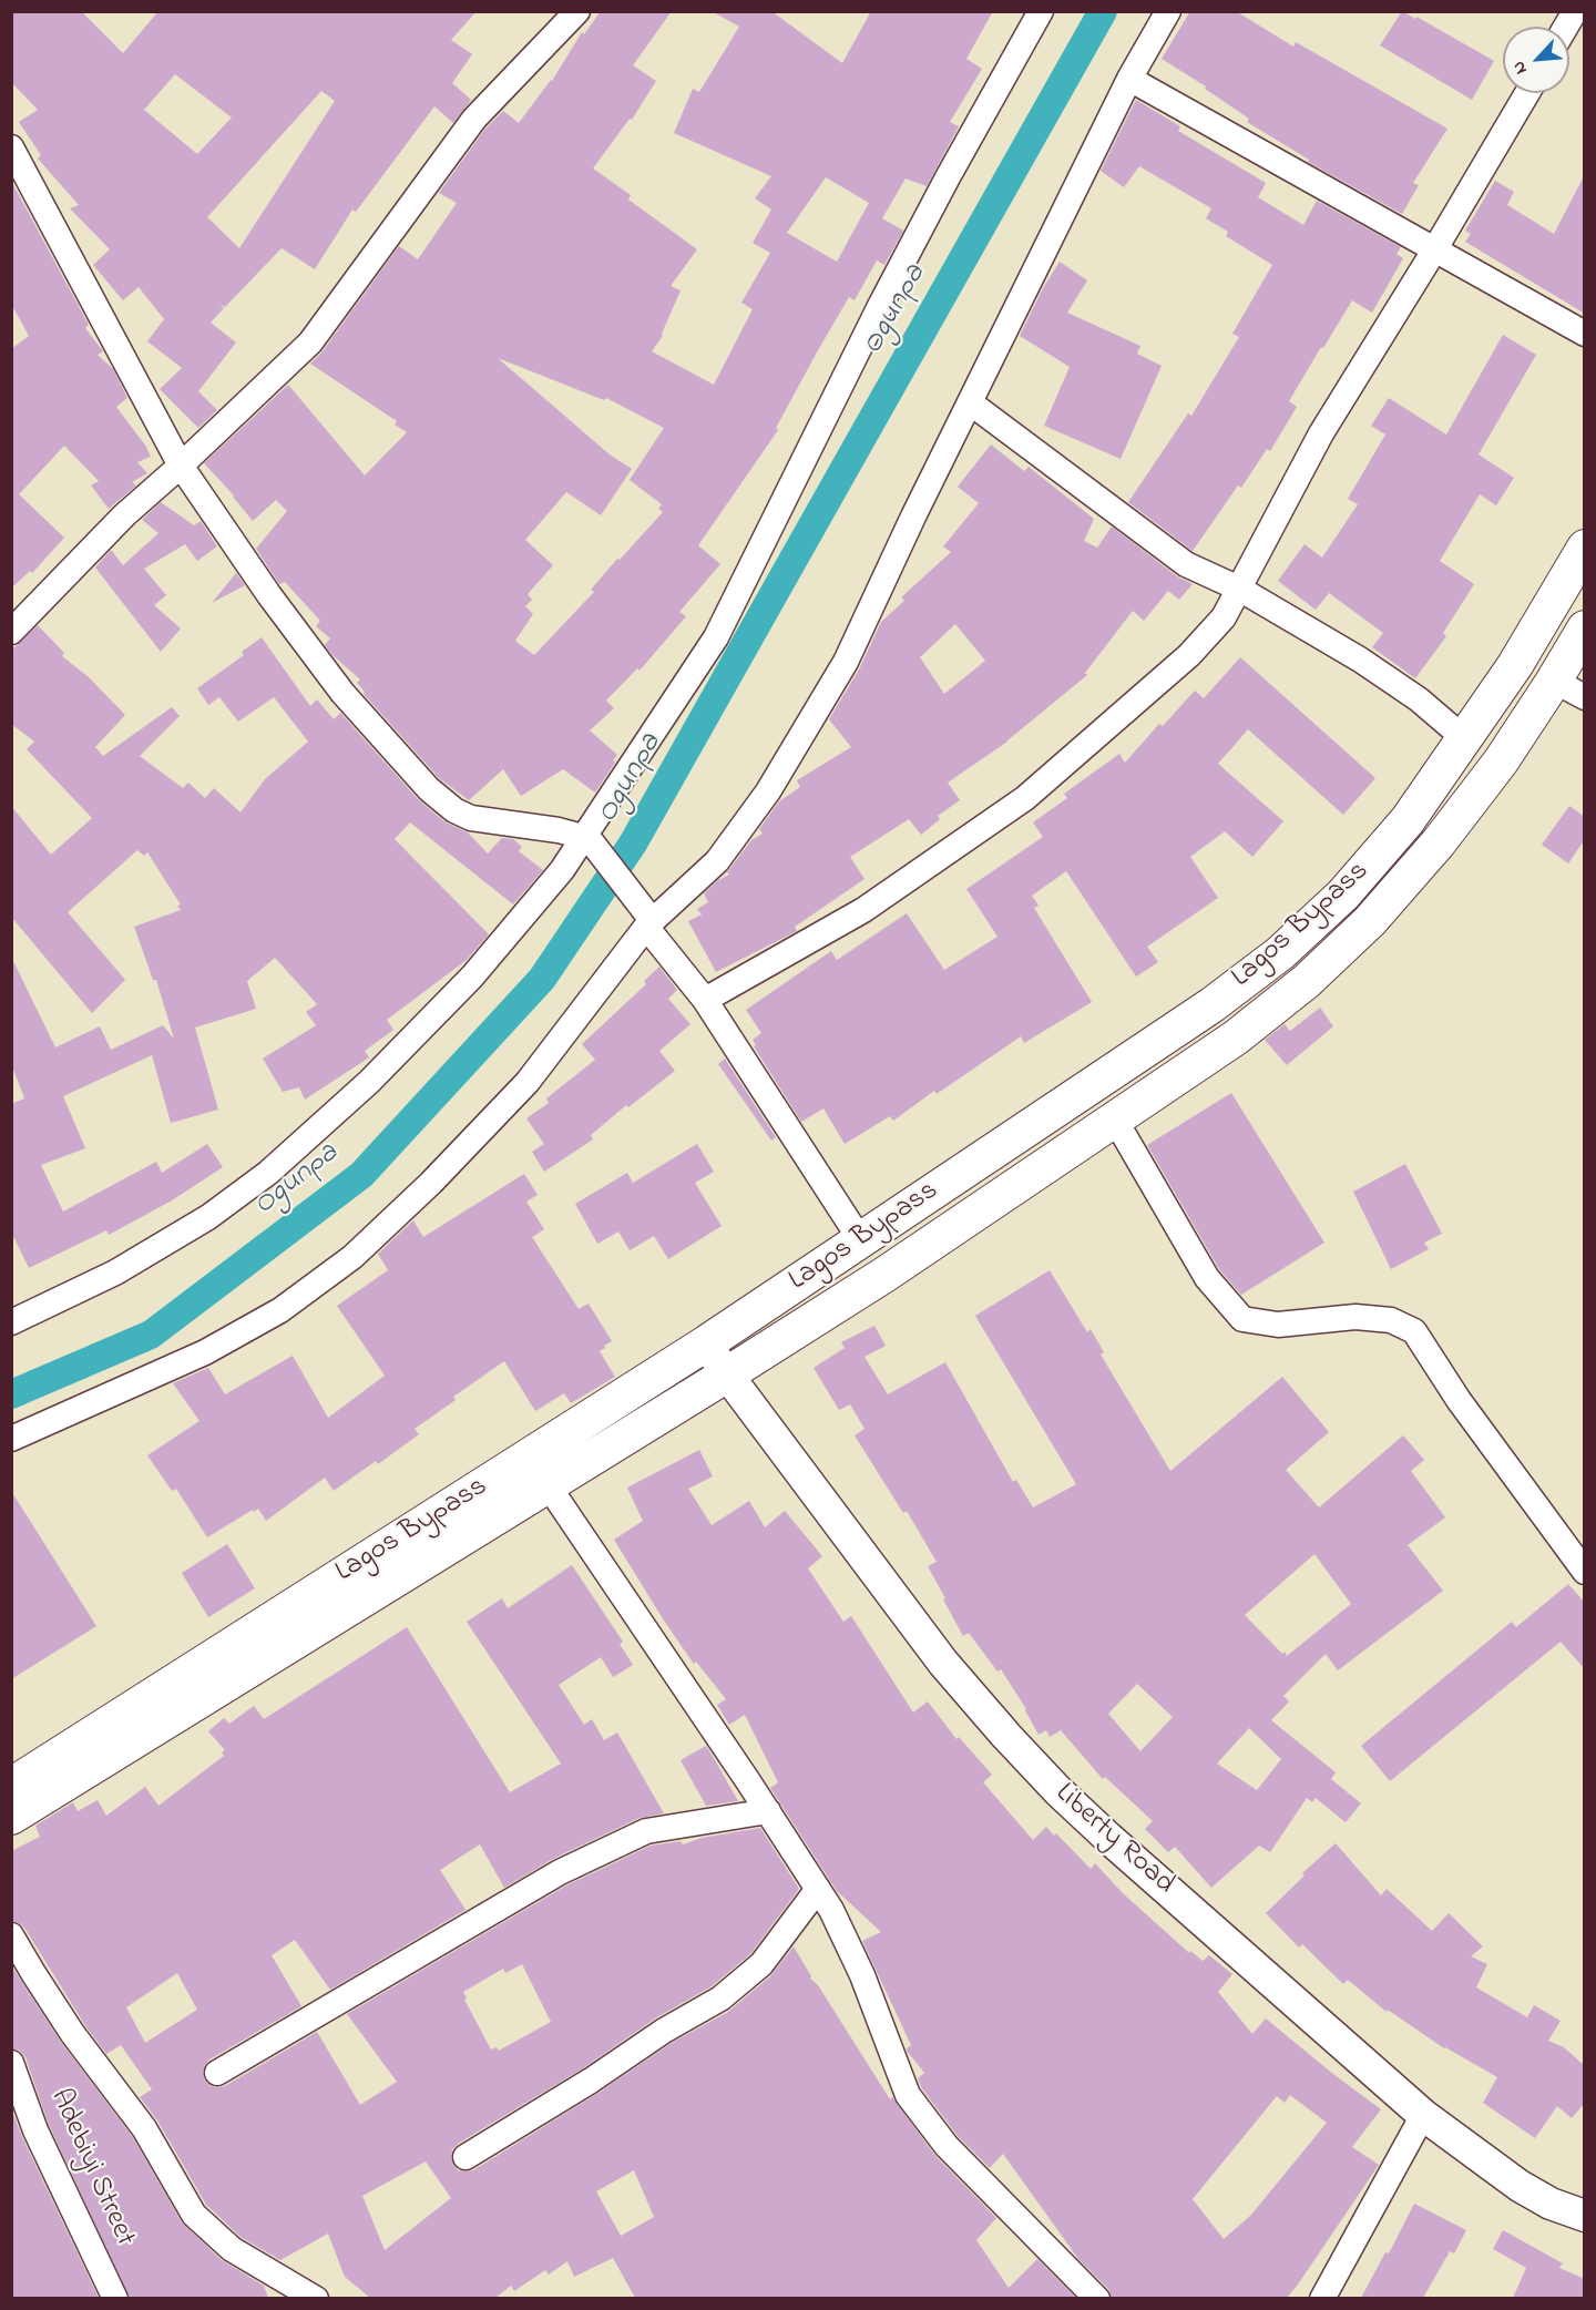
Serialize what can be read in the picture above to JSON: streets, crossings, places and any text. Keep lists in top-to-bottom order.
{
  "streets": {
    "main road": ["Lagos Bypass"],
    "street": ["Liberty Road", "Adebiyi Street"]
  },
  "crossings": [
    ["Lagos Bypass", "Liberty Road"]
  ],
  "water": ["Ogunpa"],
  "north": "bottom left"
}
